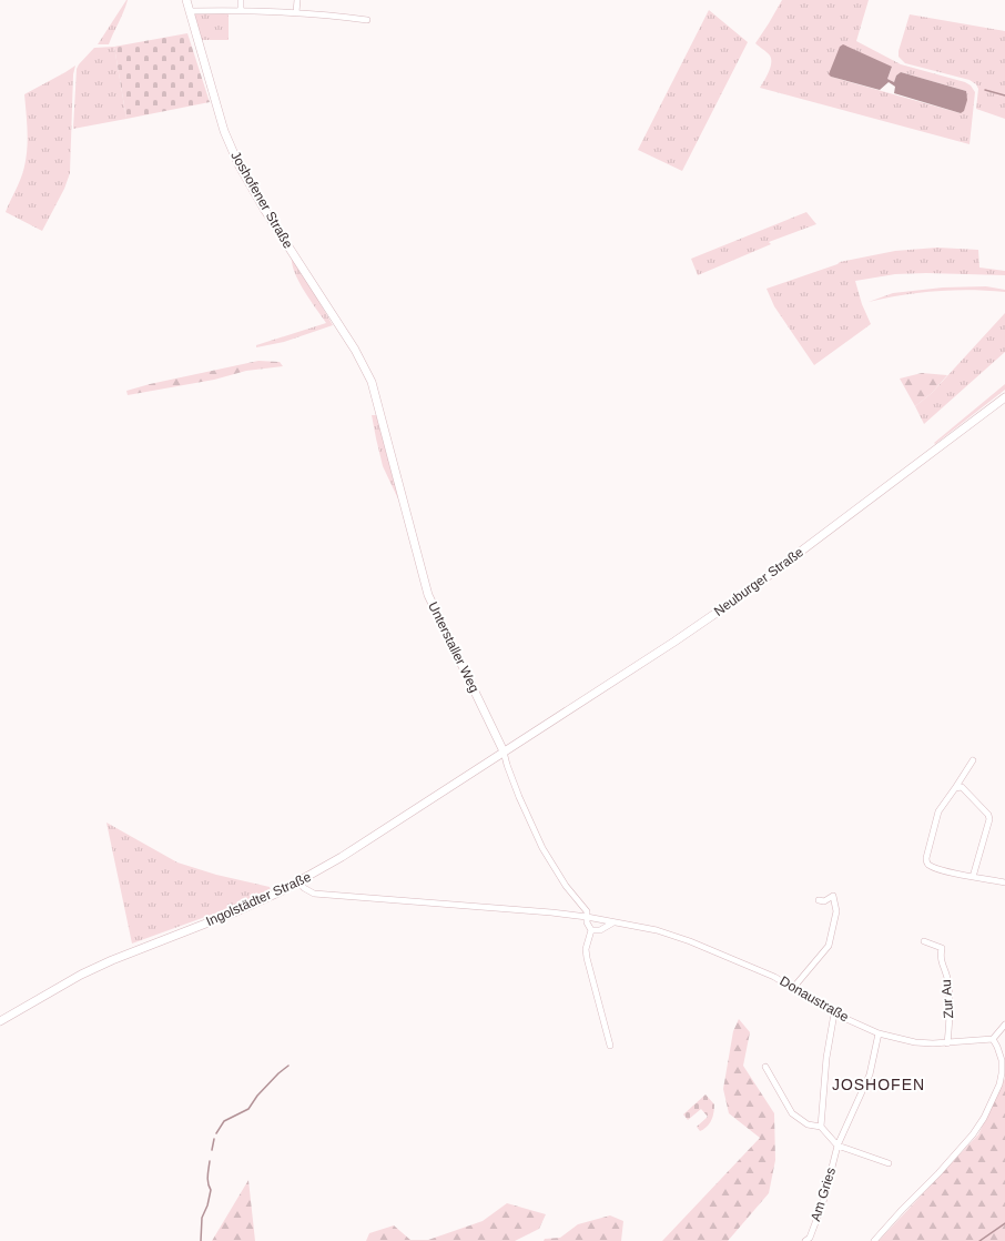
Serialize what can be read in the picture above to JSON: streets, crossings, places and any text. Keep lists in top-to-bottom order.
{
  "streets": {
    "main road": [
      "Joshofener Straße",
      "Neuburger Straße",
      "Unterstaller Weg",
      "Ingolstädter Straße"
    ],
    "street": ["Donaustraße", "Zur Au", "Am Gries"]
  },
  "crossings": [
    ["Joshofener Straße", "Unterstaller Weg"],
    ["Neuburger Straße", "Unterstaller Weg"],
    ["Neuburger Straße", "Ingolstädter Straße"],
    ["Unterstaller Weg", "Ingolstädter Straße"],
    ["Donaustraße", "Zur Au"],
    ["Donaustraße", "Am Gries"]
  ],
  "districts": ["JOSHOFEN"]
}
